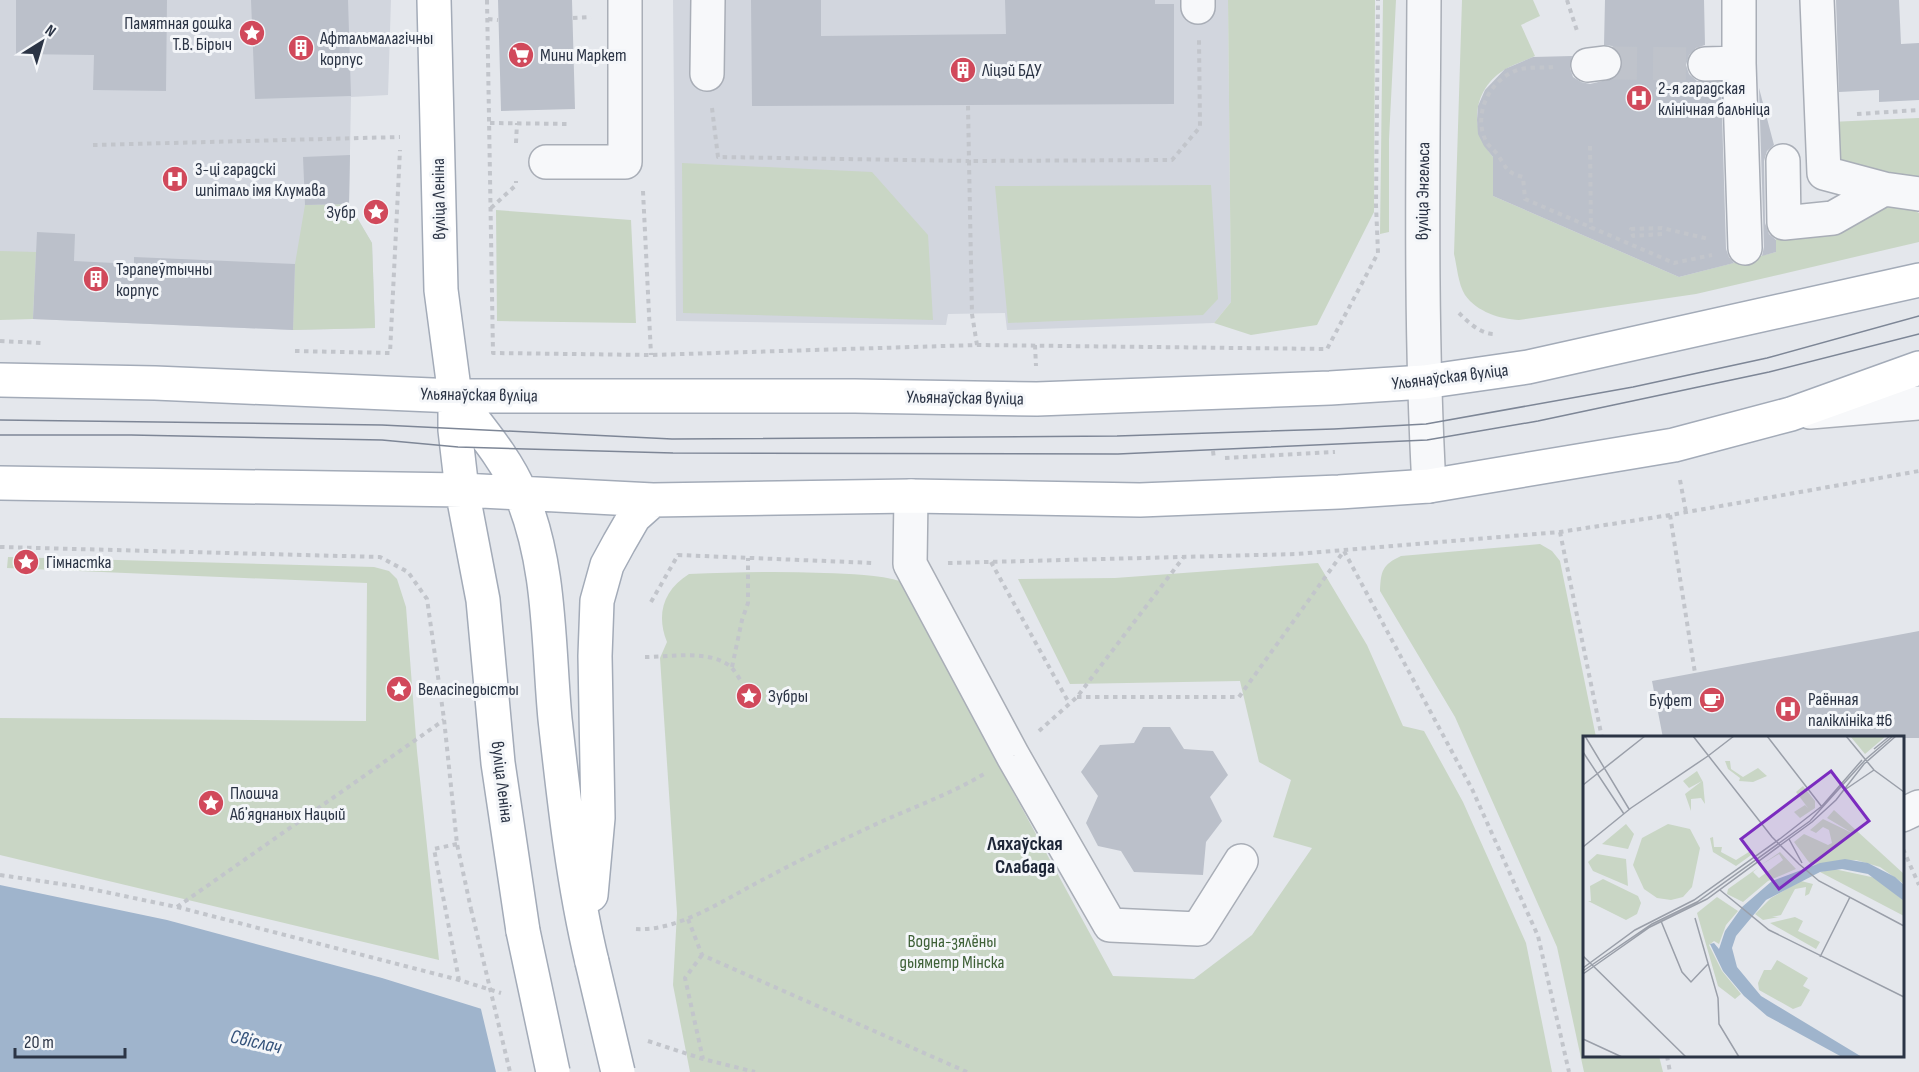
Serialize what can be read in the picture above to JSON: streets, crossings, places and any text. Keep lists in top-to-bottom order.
{
  "streets": {
    "main road": ["вуліца Леніна", "Ульянаўская вуліца"],
    "street": ["вуліца Энгельса"]
  },
  "crossings": [
    ["вуліца Энгельса", "Ульянаўская вуліца"],
    ["вуліца Леніна", "Ульянаўская вуліца"]
  ],
  "districts": ["Ляхаўская Слабада"],
  "water": ["Свіслач"],
  "parks": ["Водна-зялёны дыяметр Мінска"],
  "places": {
    "place": [
      "Памятная дошка Т.В. Бірыч",
      "Зубр",
      "Гімнастка",
      "Веласіпедысты",
      "Зубры",
      "Плошча Абʼяднаных Нацый"
    ],
    "building": ["Афтальмалагічны корпус", "Ліцэй БДУ", "Тэрапеўтычны корпус"],
    "supermarket": ["Мини Маркет"],
    "hospital": ["2-я гарадская клінічная бальніца", "3-ці гарадскі шпіталь імя Клумава", "Раённая паліклініка #6"],
    "cafe": ["Буфет"]
  },
  "scale_bar": "20 m",
  "north": "top right"
}
